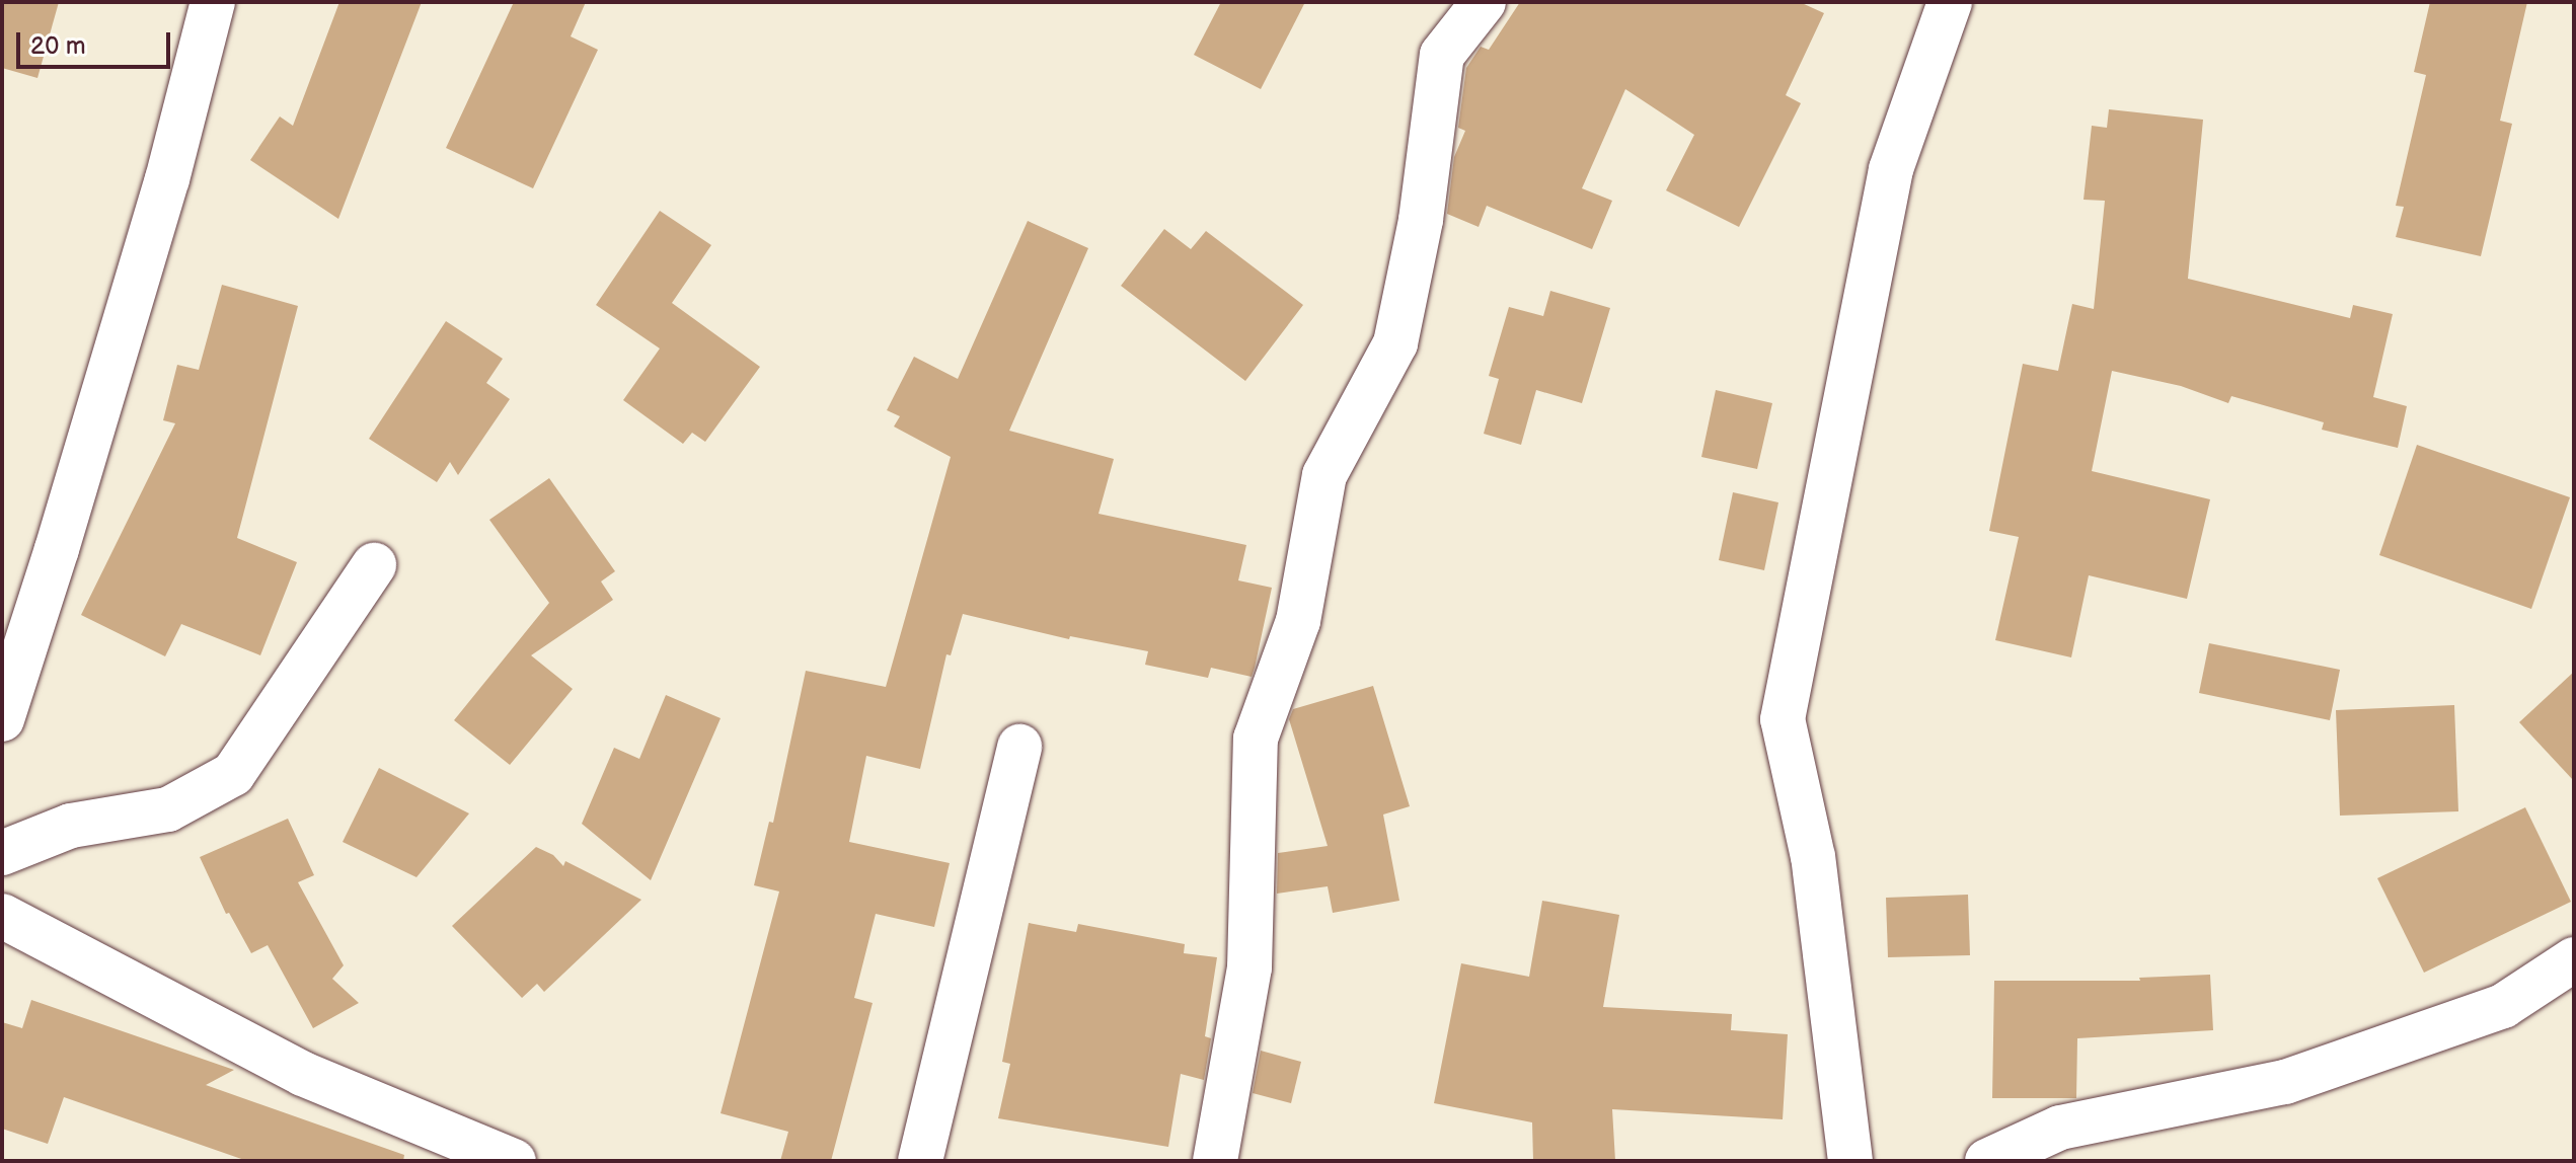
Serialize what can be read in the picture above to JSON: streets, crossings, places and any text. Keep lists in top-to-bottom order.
{
  "scale_bar": "20 m"
}
